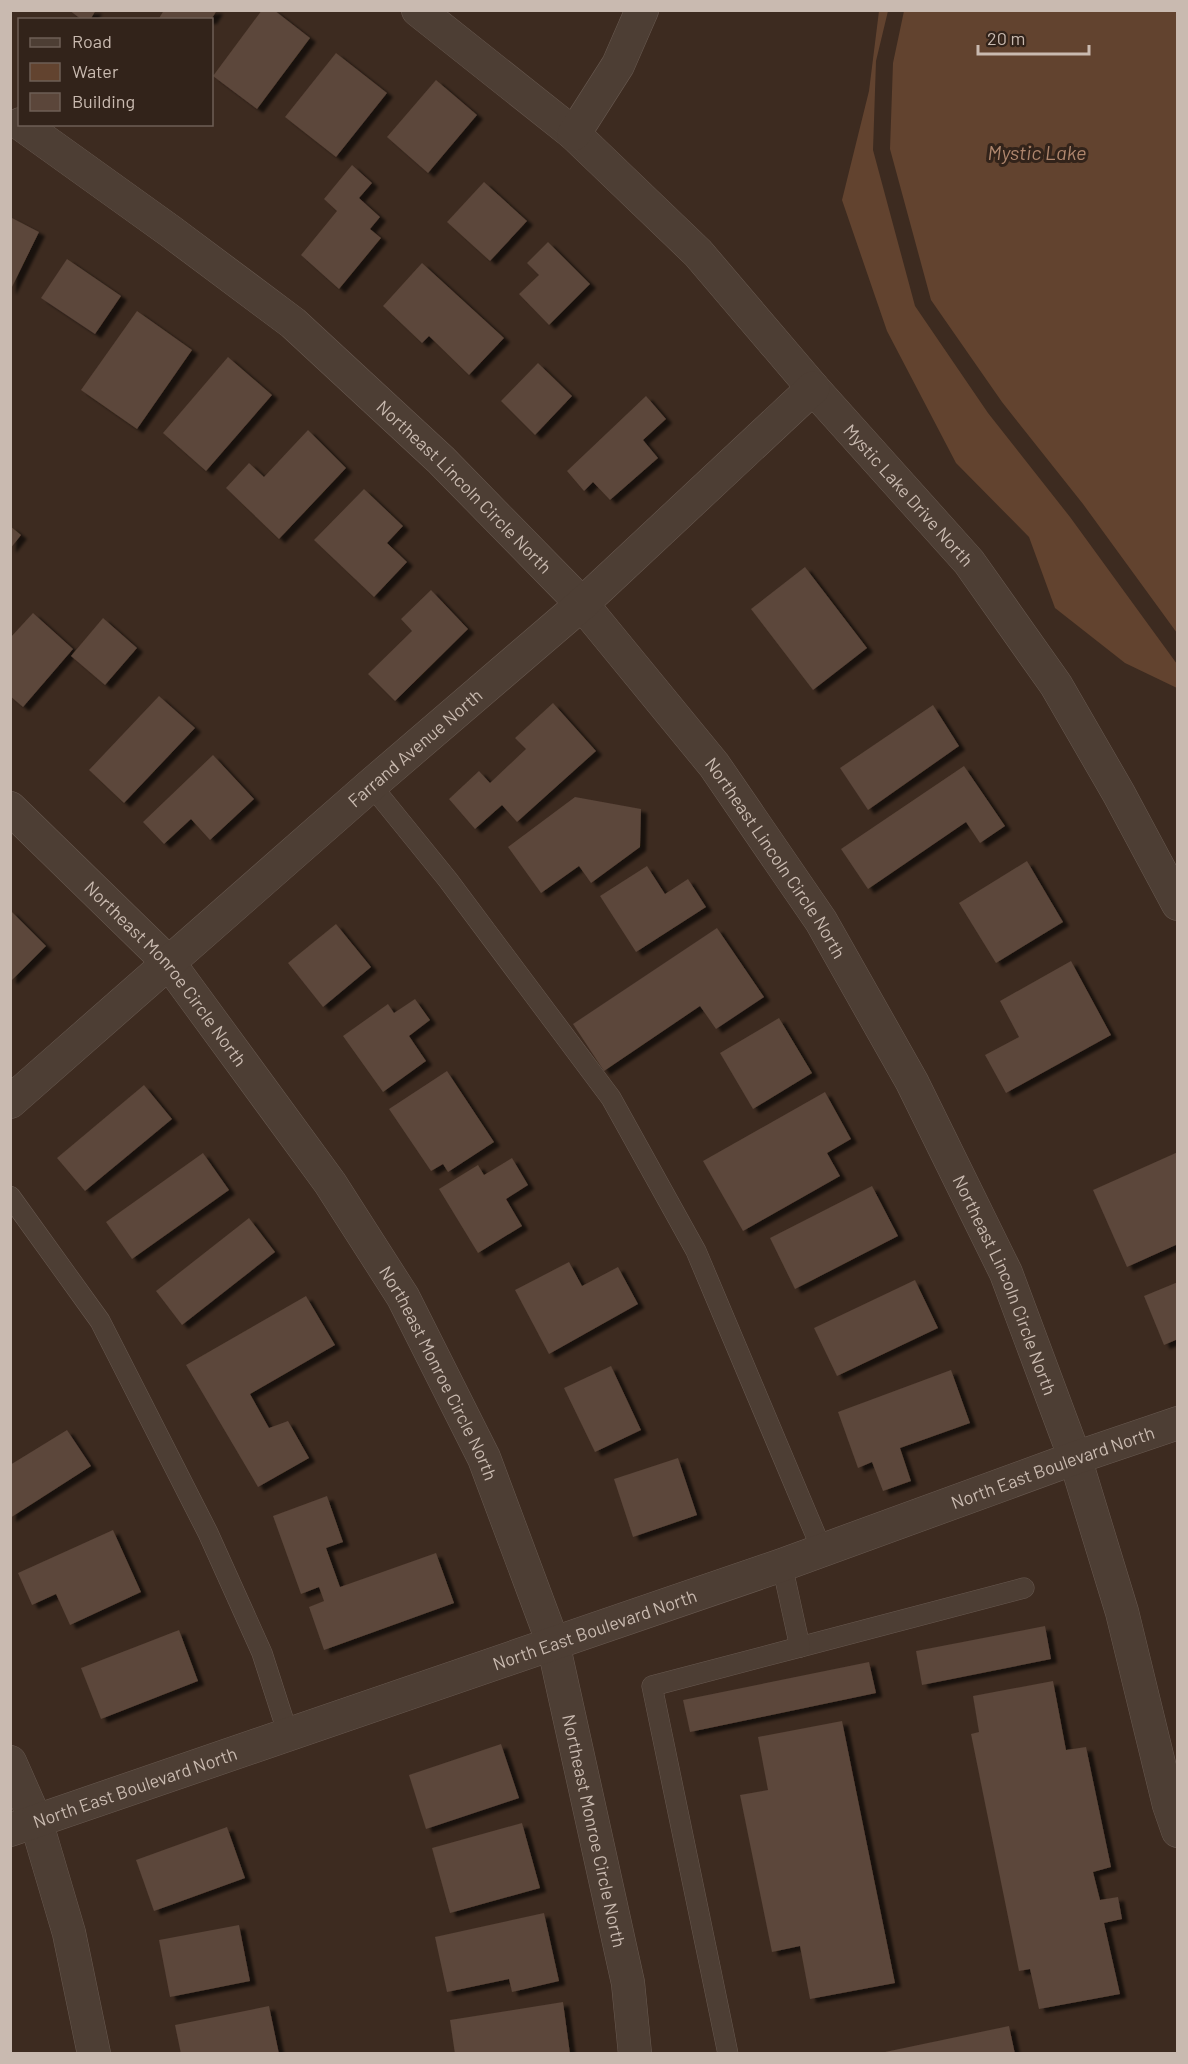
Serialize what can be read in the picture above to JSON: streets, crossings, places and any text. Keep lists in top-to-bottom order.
{
  "streets": {
    "street": [
      "Northeast Lincoln Circle North",
      "Mystic Lake Drive North",
      "Farrand Avenue North",
      "Northeast Monroe Circle North",
      "North East Boulevard North"
    ]
  },
  "crossings": [
    ["Northeast Lincoln Circle North", "Farrand Avenue North"],
    ["Northeast Lincoln Circle North", "North East Boulevard North"],
    ["Mystic Lake Drive North", "Farrand Avenue North"],
    ["Farrand Avenue North", "Northeast Monroe Circle North"],
    ["Northeast Monroe Circle North", "North East Boulevard North"]
  ],
  "water": ["Mystic Lake"],
  "legend": ["Road", "Water", "Building"],
  "scale_bar": "20 m"
}
